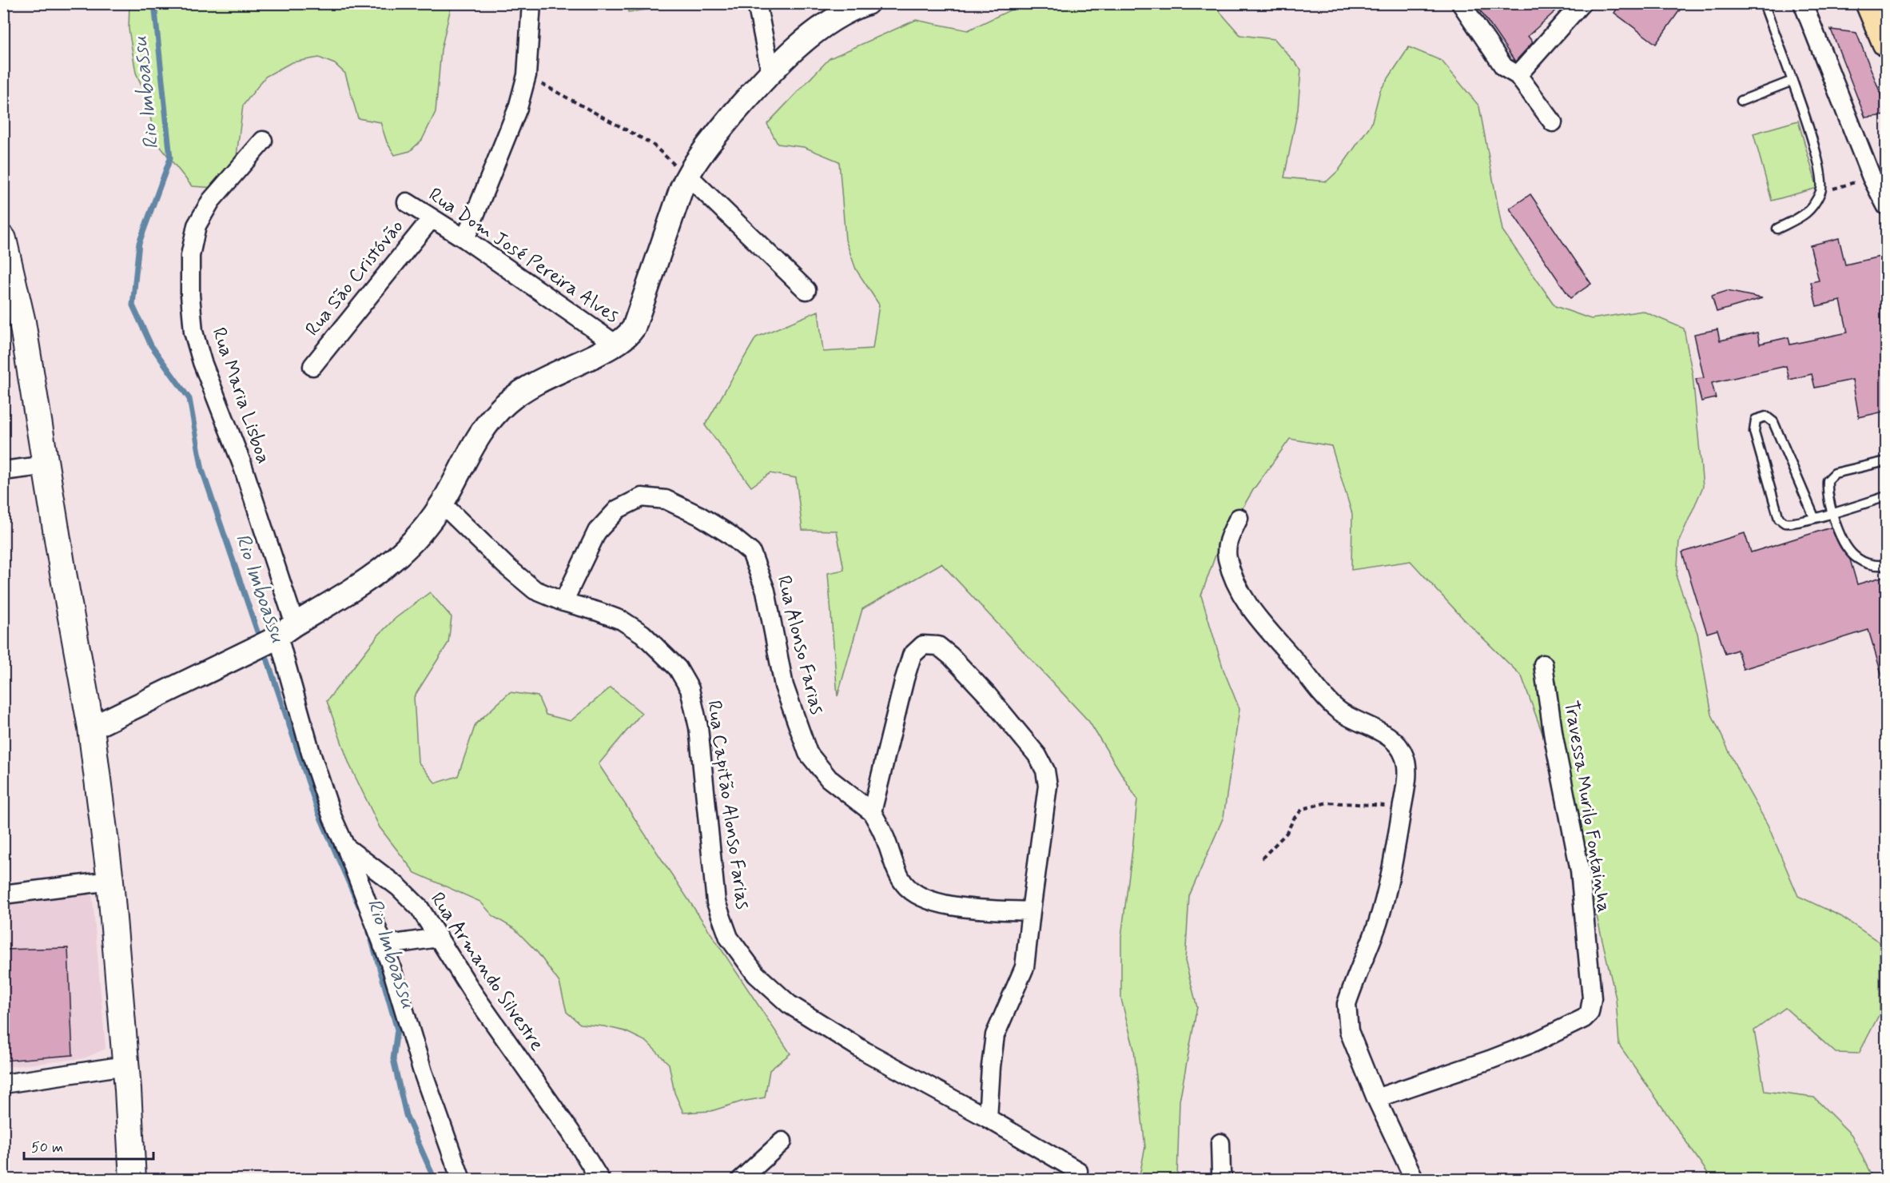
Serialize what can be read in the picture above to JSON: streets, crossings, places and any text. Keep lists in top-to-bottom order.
{
  "streets": {
    "street": [
      "Rua Dom José Pereira Alves",
      "Rua São Cristóvão",
      "Rua Maria Lisboa",
      "Rua Alonso Farias",
      "Rua Capitão Alonso Farias",
      "Travessa Murilo Fontainha",
      "Rua Armando Silvestre"
    ]
  },
  "crossings": [
    ["Rua Dom José Pereira Alves", "Rua São Cristóvão"],
    ["Rua Maria Lisboa", "Rua Armando Silvestre"],
    ["Rua Alonso Farias", "Rua Capitão Alonso Farias"]
  ],
  "water": ["Rio Imboassu"],
  "scale_bar": "50 m"
}
